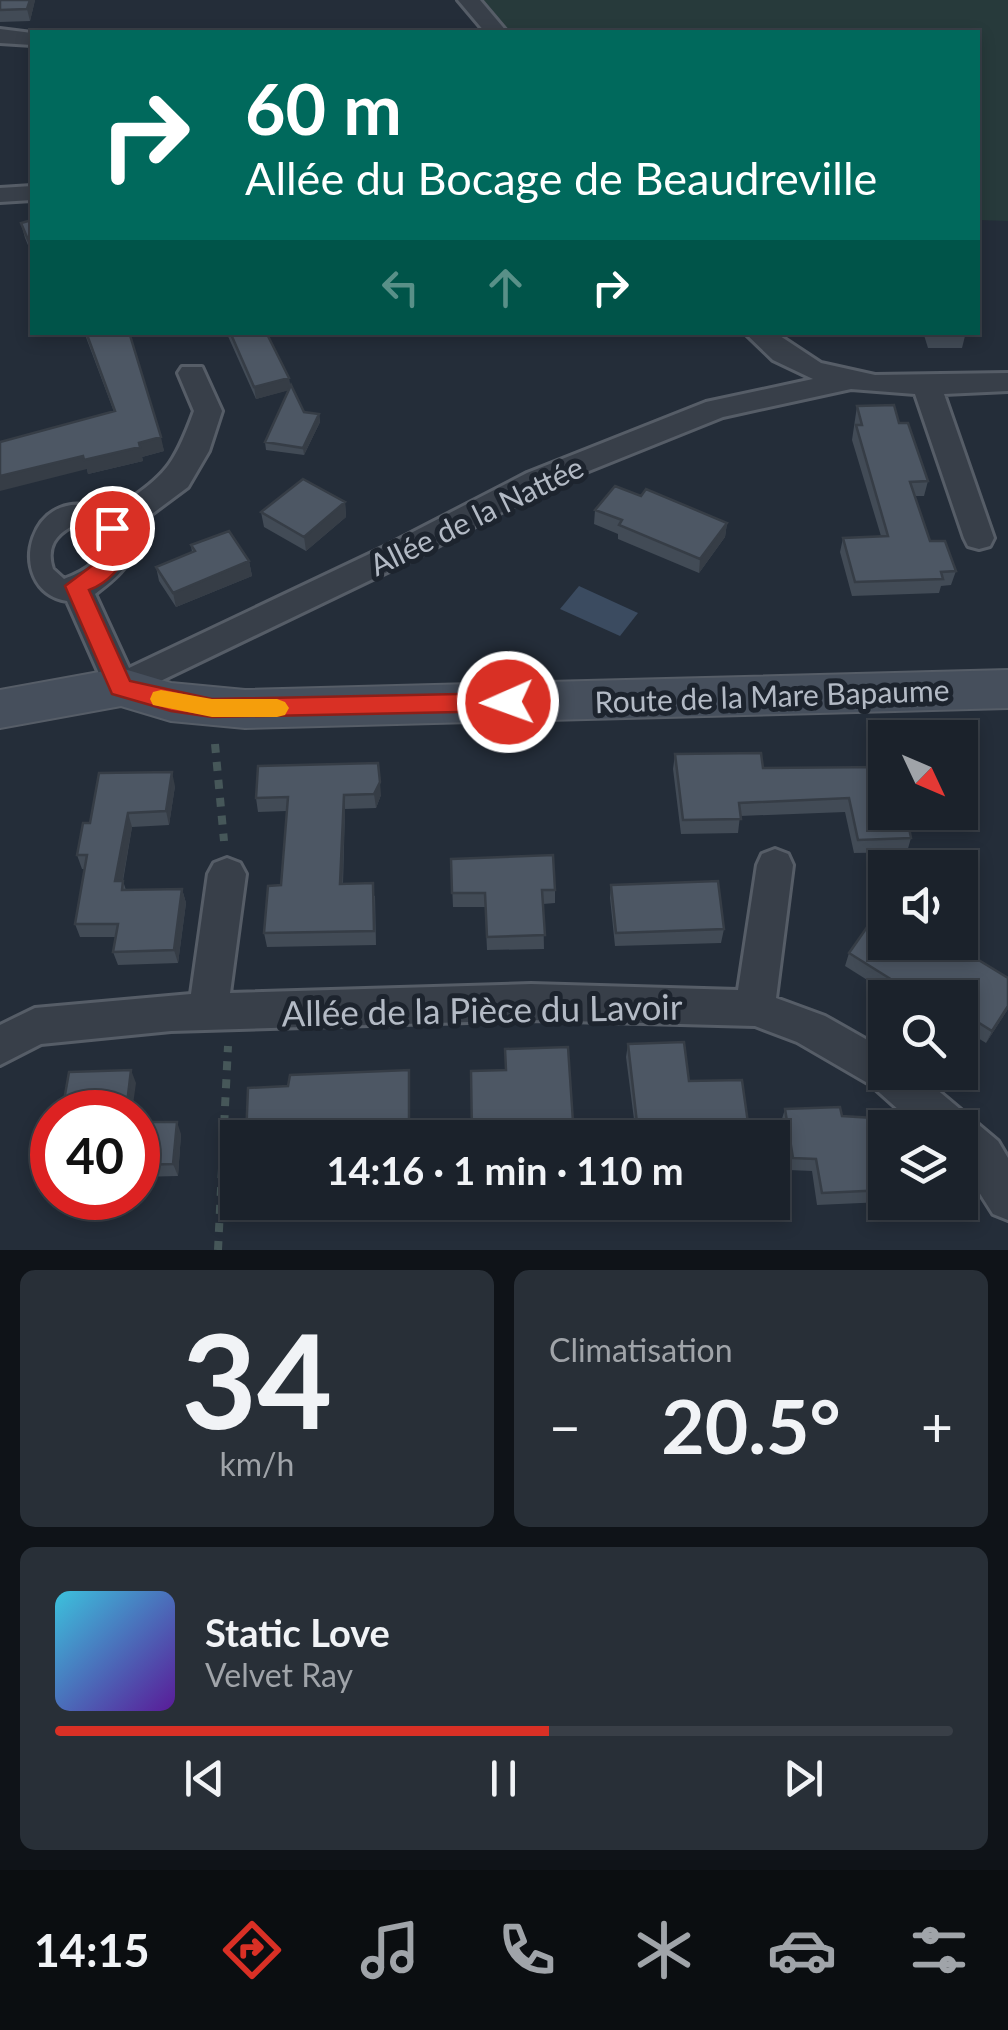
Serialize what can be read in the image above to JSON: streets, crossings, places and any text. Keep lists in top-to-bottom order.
{
  "streets": {
    "street": ["Allée de la Nattée", "Route de la Mare Bapaume", "Allée de la Pièce du Lavoir"]
  },
  "crossings": [
    ["Allée de la Nattée", "Route de la Mare Bapaume"]
  ],
  "north": "bottom right",
  "page": {
    "turn": ["60 m", "Allée du Bocage de Beaudreville"],
    "limit": "40",
    "trip": "14:16 · 1 min · 110 m",
    "tile": [
      ["34", "km/h"],
      "Climatisation"
    ],
    "heat": ["−", "20.5°", "+"],
    "song": ["Static Love", "Velvet Ray"],
    "tabs": "14:15"
  }
}
